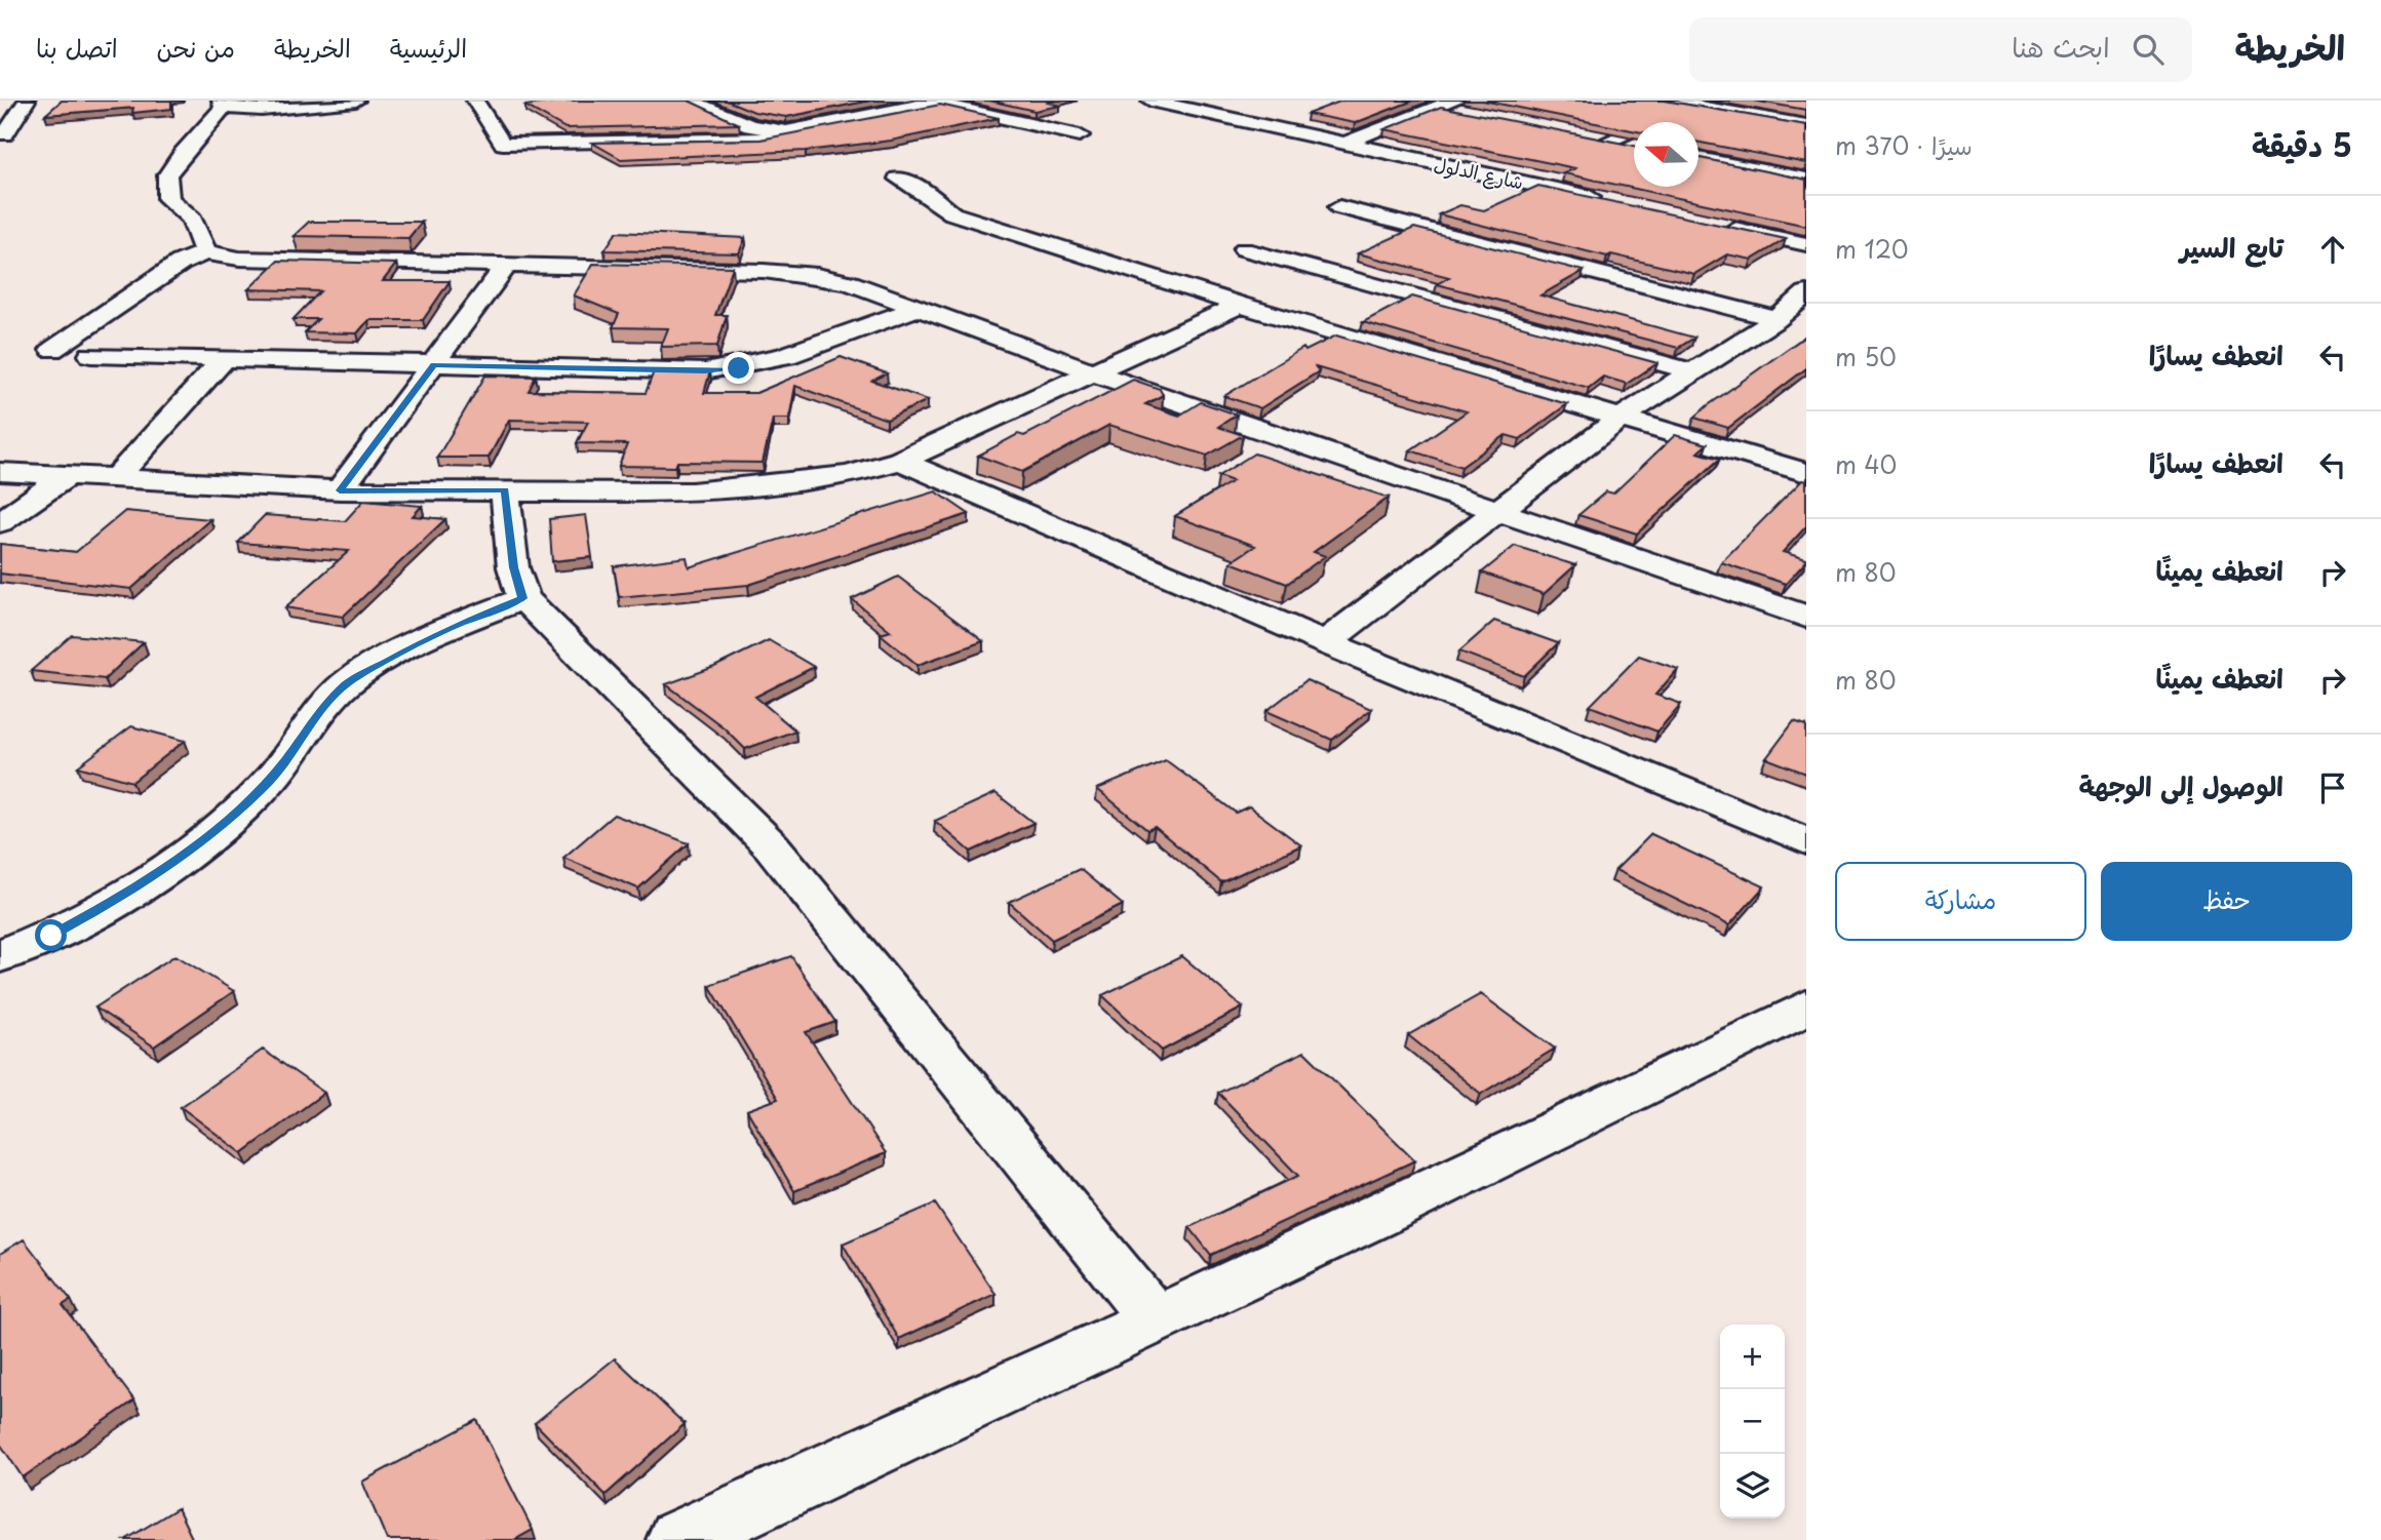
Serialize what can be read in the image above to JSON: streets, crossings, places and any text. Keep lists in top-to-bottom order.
{
  "streets": {
    "street": ["شارع الدلول"]
  },
  "north": "left",
  "page": {
    "header": "الخريطة",
    "search": "ابحث هنا",
    "nav": [
      "الرئيسية",
      "الخريطة",
      "من نحن",
      "اتصل بنا"
    ],
    "heading": ["5 دقيقة", "سيرًا · 370 m"],
    "list": [
      ["تابع السير", "120 m"],
      ["انعطف يسارًا", "50 m"],
      ["انعطف يسارًا", "40 m"],
      ["انعطف يمينًا", "80 m"],
      ["انعطف يمينًا", "80 m"],
      "الوصول إلى الوجهة"
    ],
    "buttons": ["حفظ", "مشاركة"],
    "map_buttons": ["+", "−"]
  }
}
